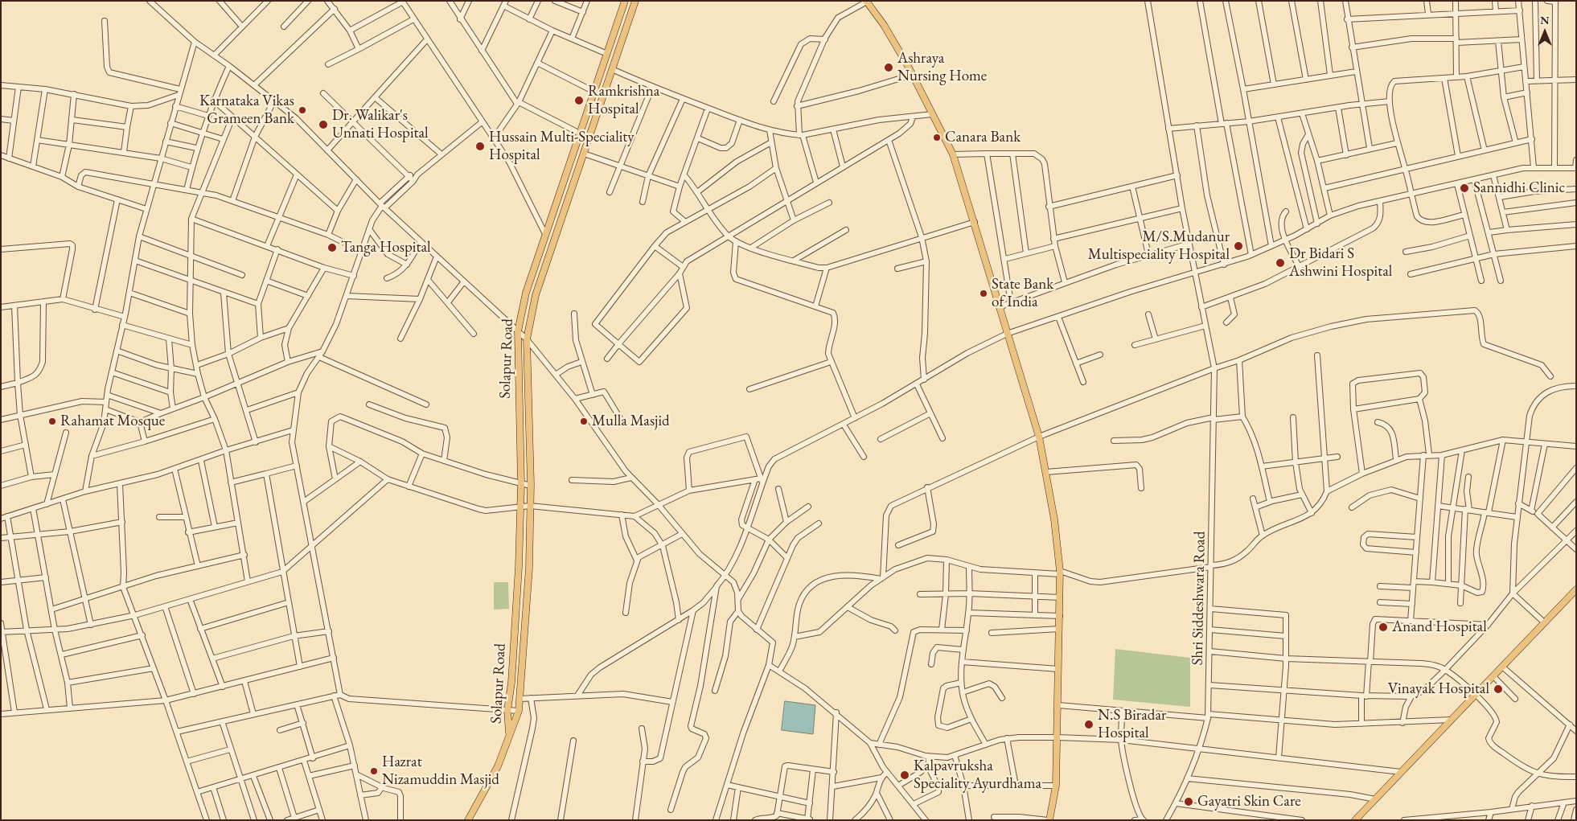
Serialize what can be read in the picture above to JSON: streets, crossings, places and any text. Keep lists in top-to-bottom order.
{
  "streets": {
    "main road": ["Solapur Road"],
    "street": ["Shri Siddeshwara Road"]
  },
  "places": [
    "Ashraya Nursing Home",
    "Ramkrishna Hospital",
    "Karnataka Vikas Grameen Bank",
    "Dr. Walikar's Unnati Hospital",
    "Canara Bank",
    "Hussain Multi-Speciality Hospital",
    "Sannidhi Clinic",
    "M/S.Mudanur Multispeciality Hospital",
    "Tanga Hospital",
    "Dr Bidari S Ashwini Hospital",
    "State Bank of India",
    "Rahamat Mosque",
    "Mulla Masjid",
    "Anand Hospital",
    "Vinayak Hospital",
    "N.S Biradar Hospital",
    "Hazrat Nizamuddin Masjid",
    "Kalpavruksha Speciality Ayurdhama",
    "Gayatri Skin Care"
  ],
  "north": "top"
}
